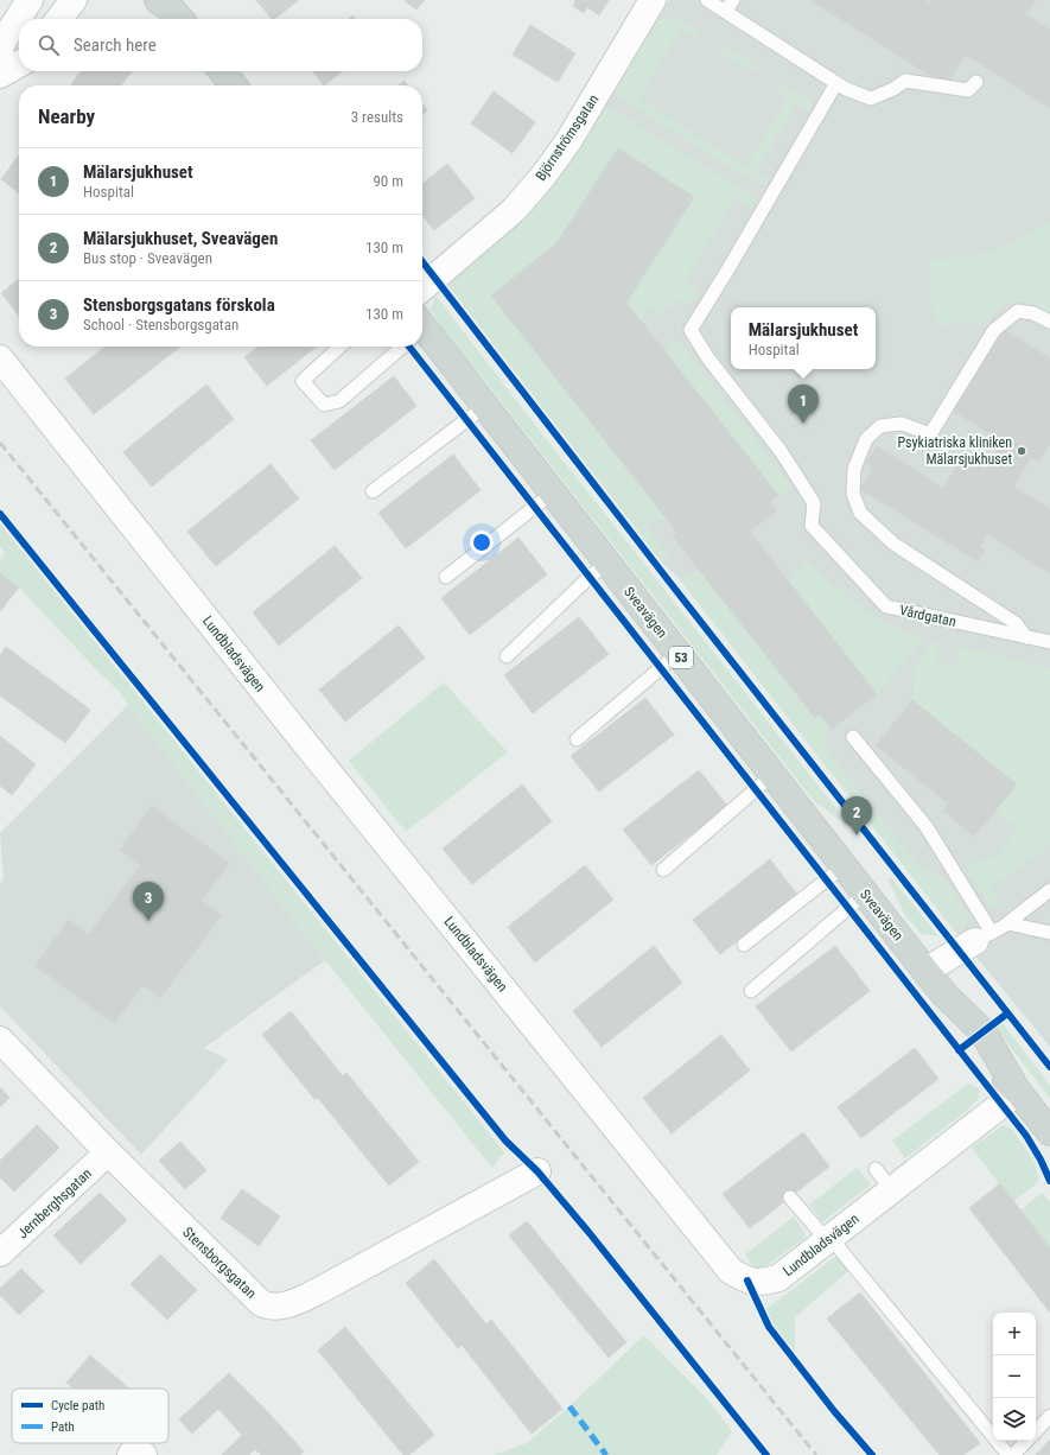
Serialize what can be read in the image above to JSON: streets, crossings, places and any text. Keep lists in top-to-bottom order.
{
  "streets": {
    "main road": ["Sveavägen", "53"],
    "street": [
      "Björnströmsgatan",
      "Lundbladsvägen",
      "Jernberghsgatan",
      "Stensborgsgatan"
    ],
    "lane": ["Vårdgatan"]
  },
  "crossings": [
    ["Sveavägen", "Lundbladsvägen"],
    ["Jernberghsgatan", "Stensborgsgatan"]
  ],
  "places": ["Psykiatriska kliniken Mälarsjukhuset"],
  "legend": ["Cycle path", "Path"],
  "page": {
    "search": "Search here",
    "heading": ["Nearby", "3 results"],
    "list": [
      {
        "mark": "1",
        "name": "Mälarsjukhuset",
        "note": "Hospital",
        "value": "90 m"
      },
      {
        "mark": "2",
        "name": "Mälarsjukhuset, Sveavägen",
        "note": "Bus stop · Sveavägen",
        "value": "130 m"
      },
      {
        "mark": "3",
        "name": "Stensborgsgatans förskola",
        "note": "School · Stensborgsgatan",
        "value": "130 m"
      }
    ],
    "popup": ["Mälarsjukhuset", "Hospital"],
    "pins": ["1", "2", "3"],
    "map_buttons": ["+", "−"]
  }
}
